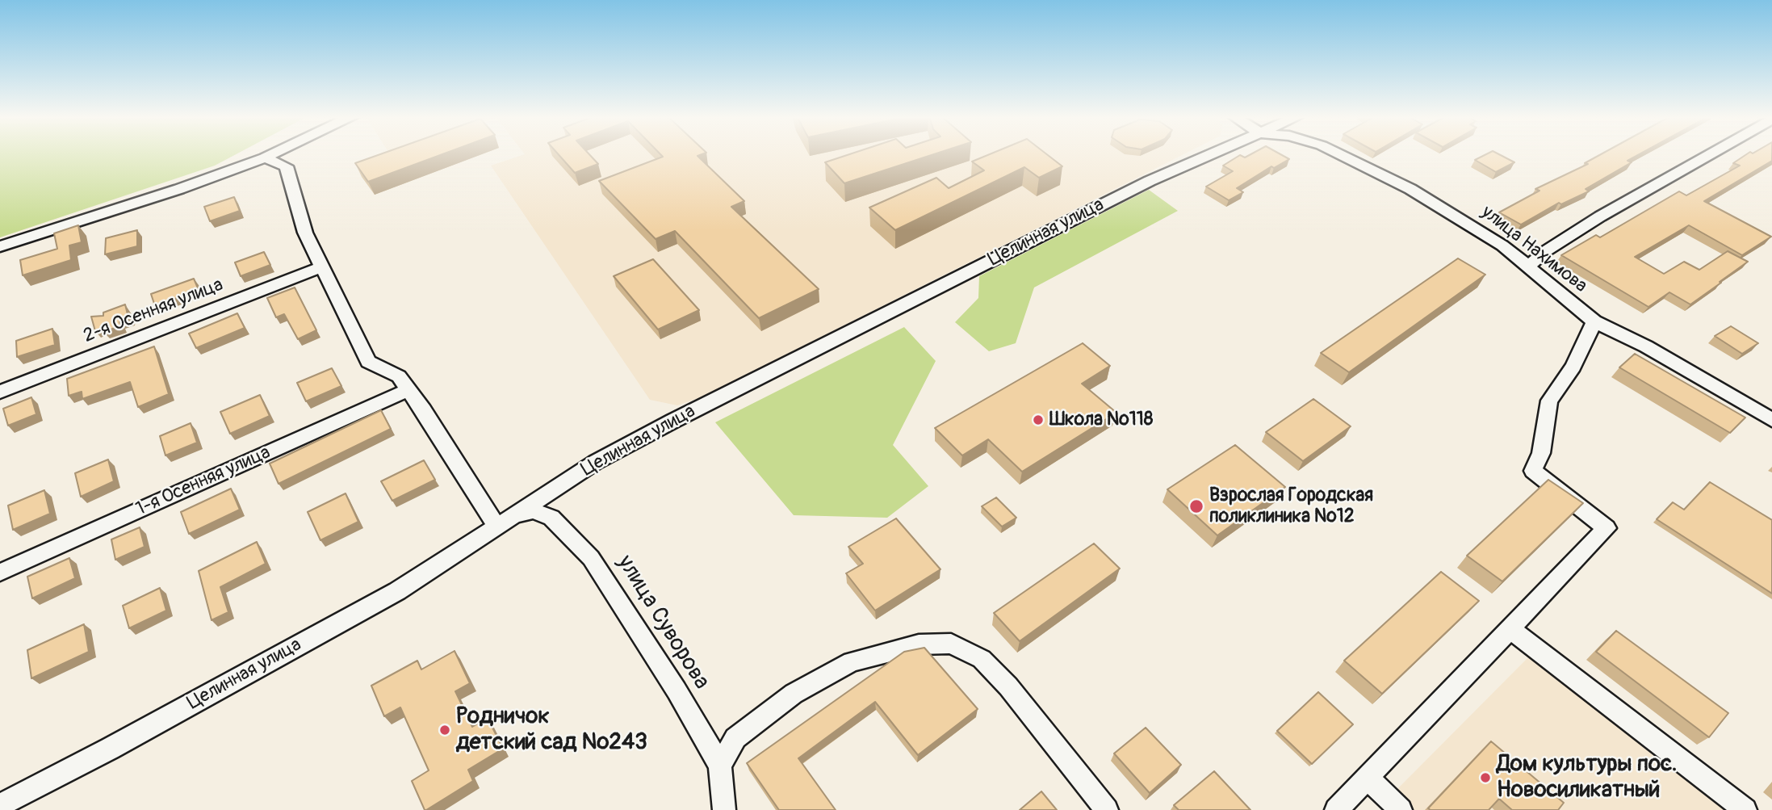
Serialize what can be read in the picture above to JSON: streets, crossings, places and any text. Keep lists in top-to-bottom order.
{
  "streets": {
    "street": [
      "Целинная улица",
      "улица Нахимова",
      "2-я Осенняя улица",
      "1-я Осенняя улица",
      "улица Суворова"
    ]
  },
  "crossings": [
    ["Целинная улица", "улица Суворова"]
  ],
  "places": [
    "Школа №118",
    "Взрослая Городская поликлиника №12",
    "Родничок детский сад №243",
    "Дом культуры пос. Новосиликатный"
  ]
}
